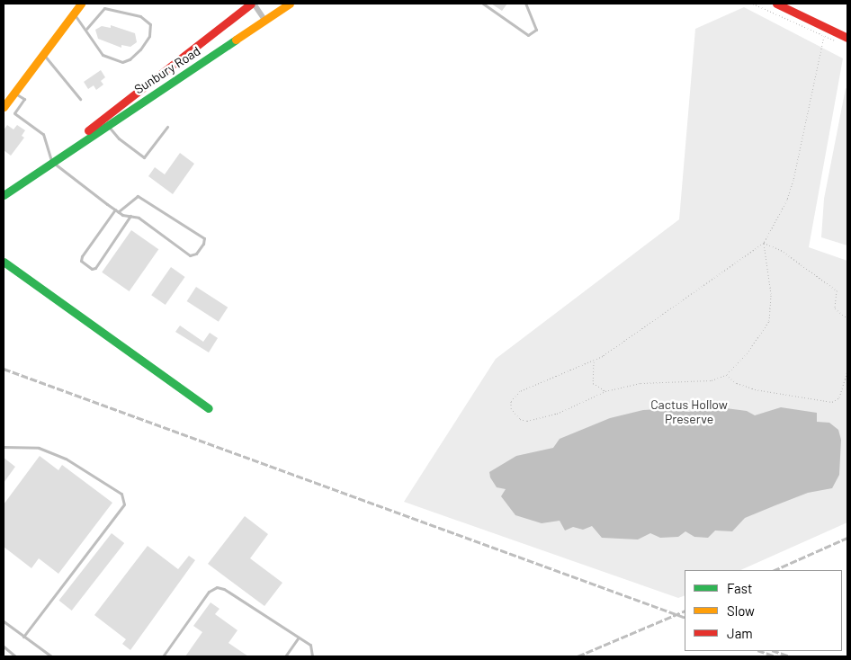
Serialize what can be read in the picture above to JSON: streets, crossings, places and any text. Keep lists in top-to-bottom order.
{
  "streets": {
    "main road": ["Sunbury Road"]
  },
  "parks": ["Cactus Hollow Preserve"],
  "legend": ["Fast", "Slow", "Jam"]
}
